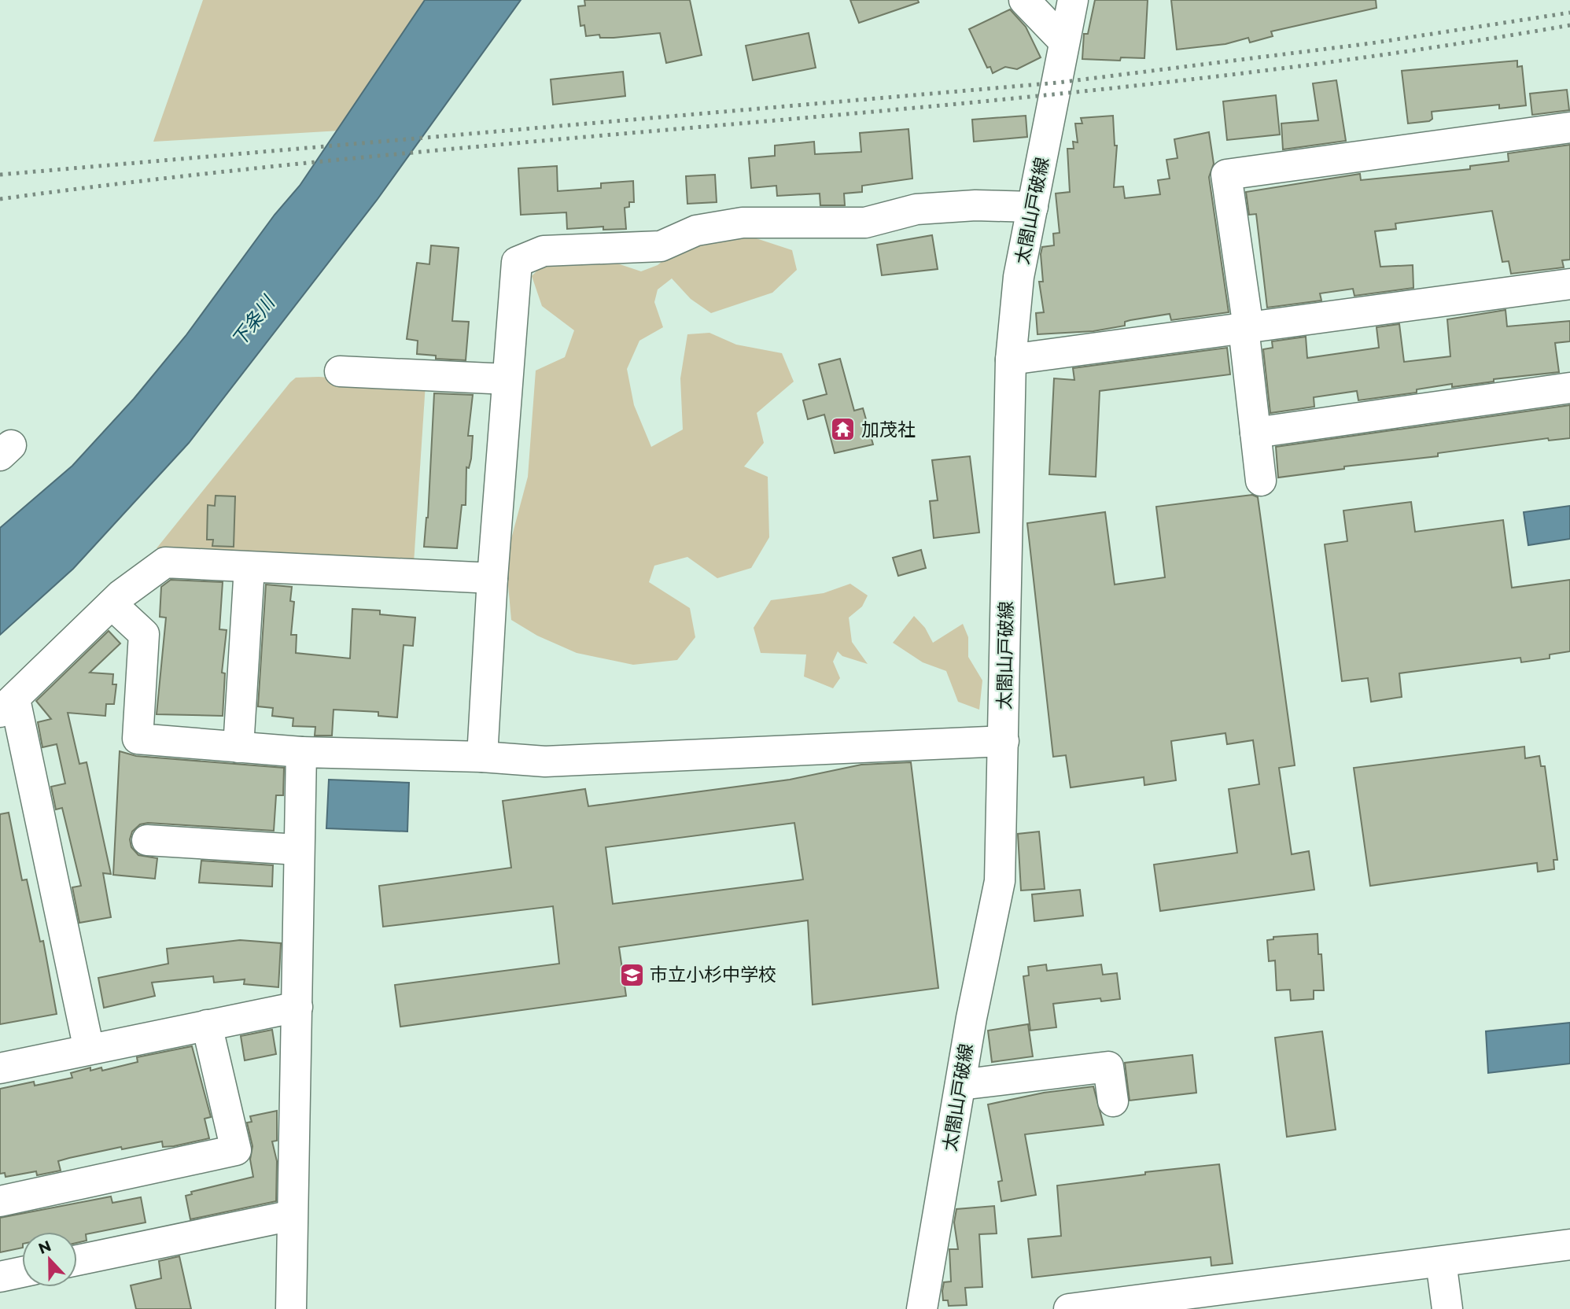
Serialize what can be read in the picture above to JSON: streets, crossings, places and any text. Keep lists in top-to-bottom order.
{
  "streets": {
    "street": ["太閤山戸破線"]
  },
  "water": ["下条川"],
  "places": {
    "temple": ["加茂社"],
    "school or university": ["市立小杉中学校"]
  },
  "north": "top"
}
